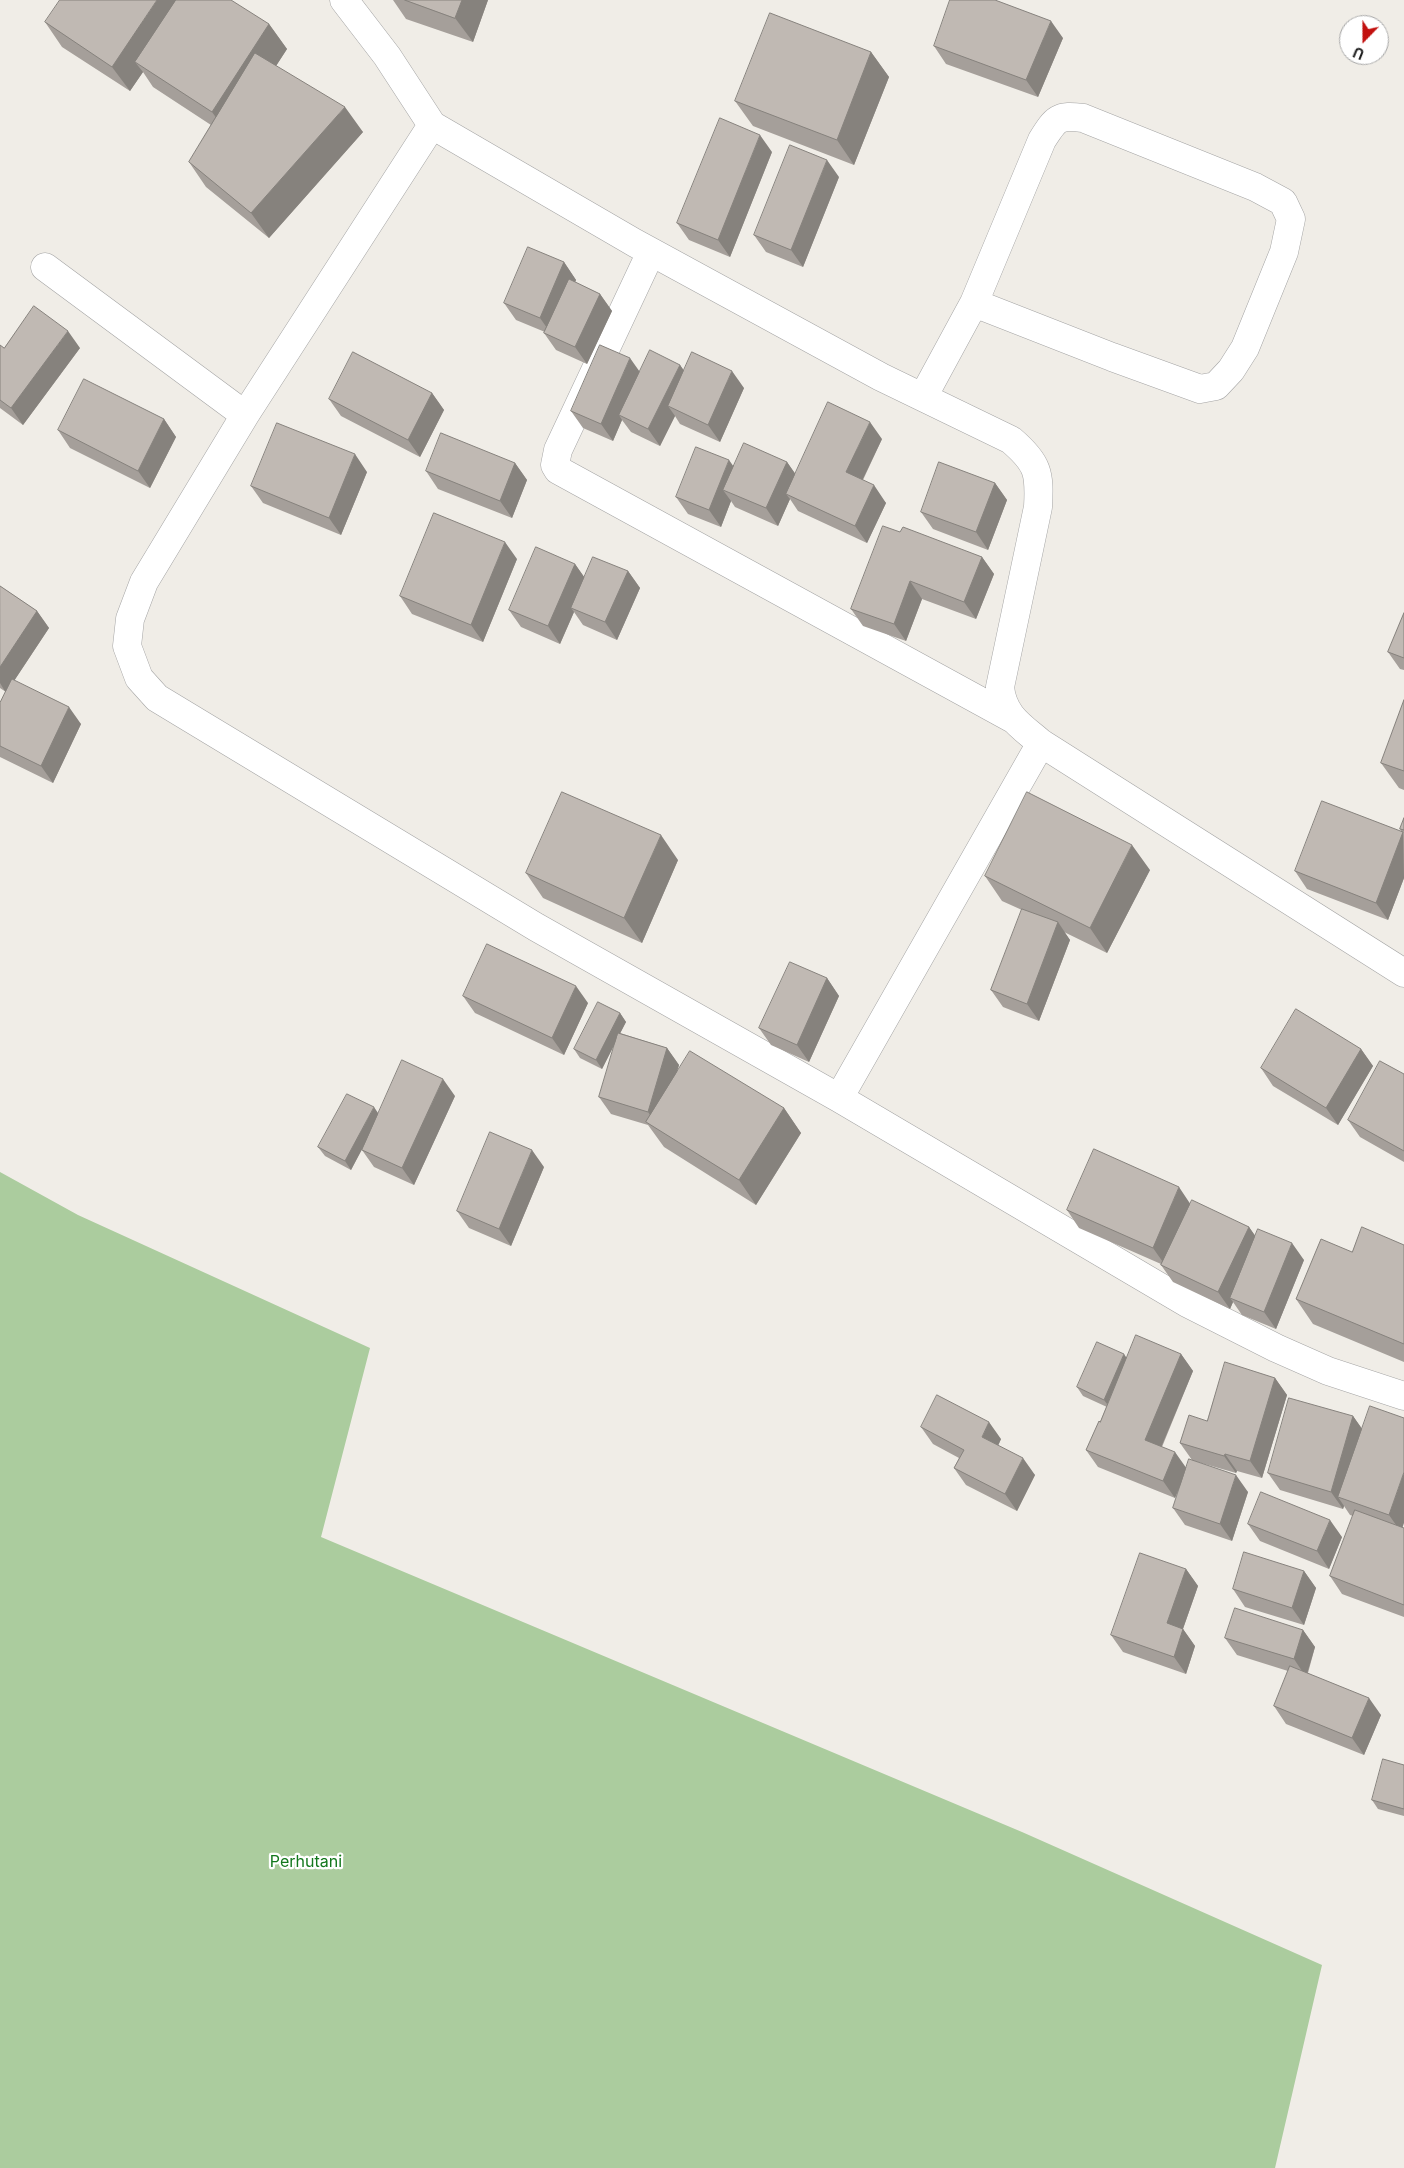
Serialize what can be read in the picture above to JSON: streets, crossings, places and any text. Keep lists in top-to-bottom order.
{
  "parks": ["Perhutani"],
  "north": "bottom"
}
